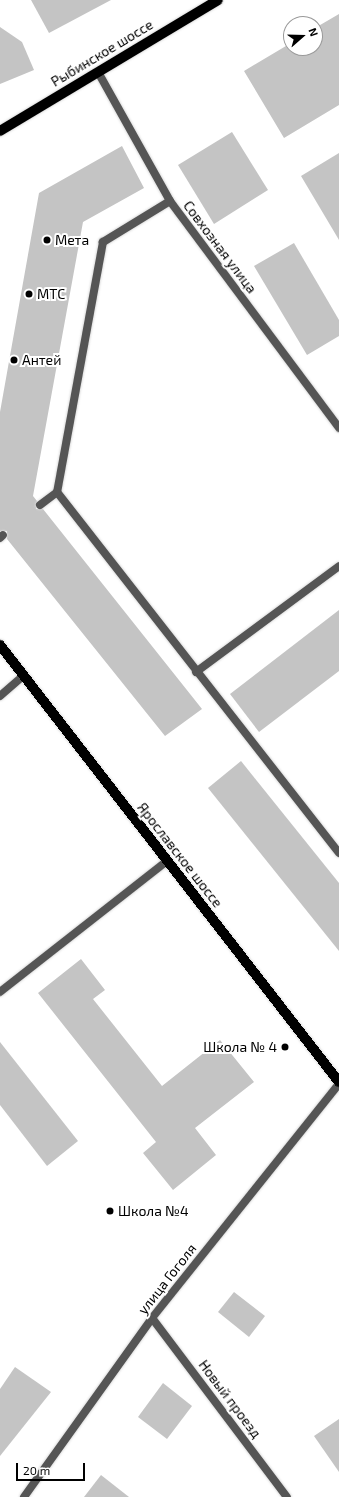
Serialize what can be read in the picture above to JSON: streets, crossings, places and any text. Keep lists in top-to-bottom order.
{
  "streets": {
    "main road": ["Рыбинское шоссе", "Ярославское шоссе"],
    "street": ["Совхозная улица", "улица Гоголя", "Новый проезд"]
  },
  "crossings": [
    ["Рыбинское шоссе", "Совхозная улица"],
    ["Ярославское шоссе", "улица Гоголя"],
    ["улица Гоголя", "Новый проезд"]
  ],
  "places": [
    "Мета",
    "МТС",
    "Антей",
    "Школа № 4",
    "Школа №4"
  ],
  "scale_bar": "20 m",
  "north": "right"
}
